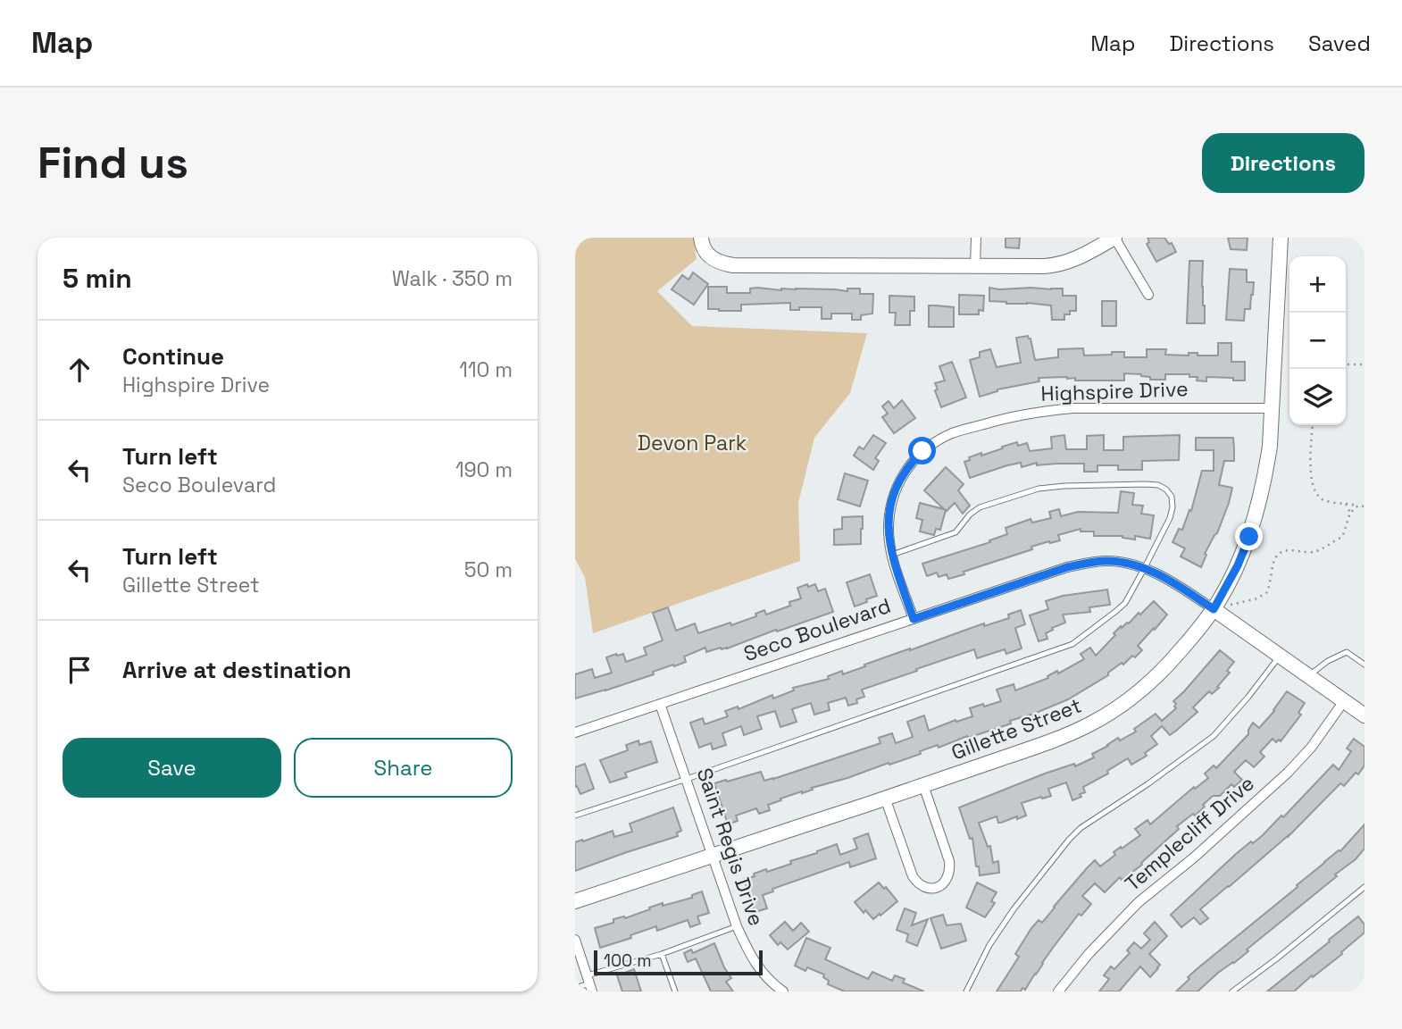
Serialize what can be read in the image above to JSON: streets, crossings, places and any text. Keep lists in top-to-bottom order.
{
  "streets": {
    "street": [
      "Highspire Drive",
      "Seco Boulevard",
      "Gillette Street",
      "Templecliff Drive",
      "Saint Regis Drive"
    ]
  },
  "crossings": [
    ["Highspire Drive", "Seco Boulevard"],
    ["Highspire Drive", "Gillette Street"],
    ["Seco Boulevard", "Gillette Street"],
    ["Seco Boulevard", "Templecliff Drive"],
    ["Seco Boulevard", "Saint Regis Drive"],
    ["Gillette Street", "Saint Regis Drive"]
  ],
  "parks": ["Devon Park"],
  "scale_bar": "100 m",
  "page": {
    "header": "Map",
    "nav": ["Map", "Directions", "Saved"],
    "buttons": [
      "Directions",
      ["Save", "Share"]
    ],
    "title": "Find us",
    "heading": ["5 min", "Walk · 350 m"],
    "map_buttons": ["+", "−"],
    "list": [
      ["Continue", "Highspire Drive", "110 m"],
      ["Turn left", "Seco Boulevard", "190 m"],
      ["Turn left", "Gillette Street", "50 m"],
      "Arrive at destination"
    ],
    "scale": "100 m"
  }
}
